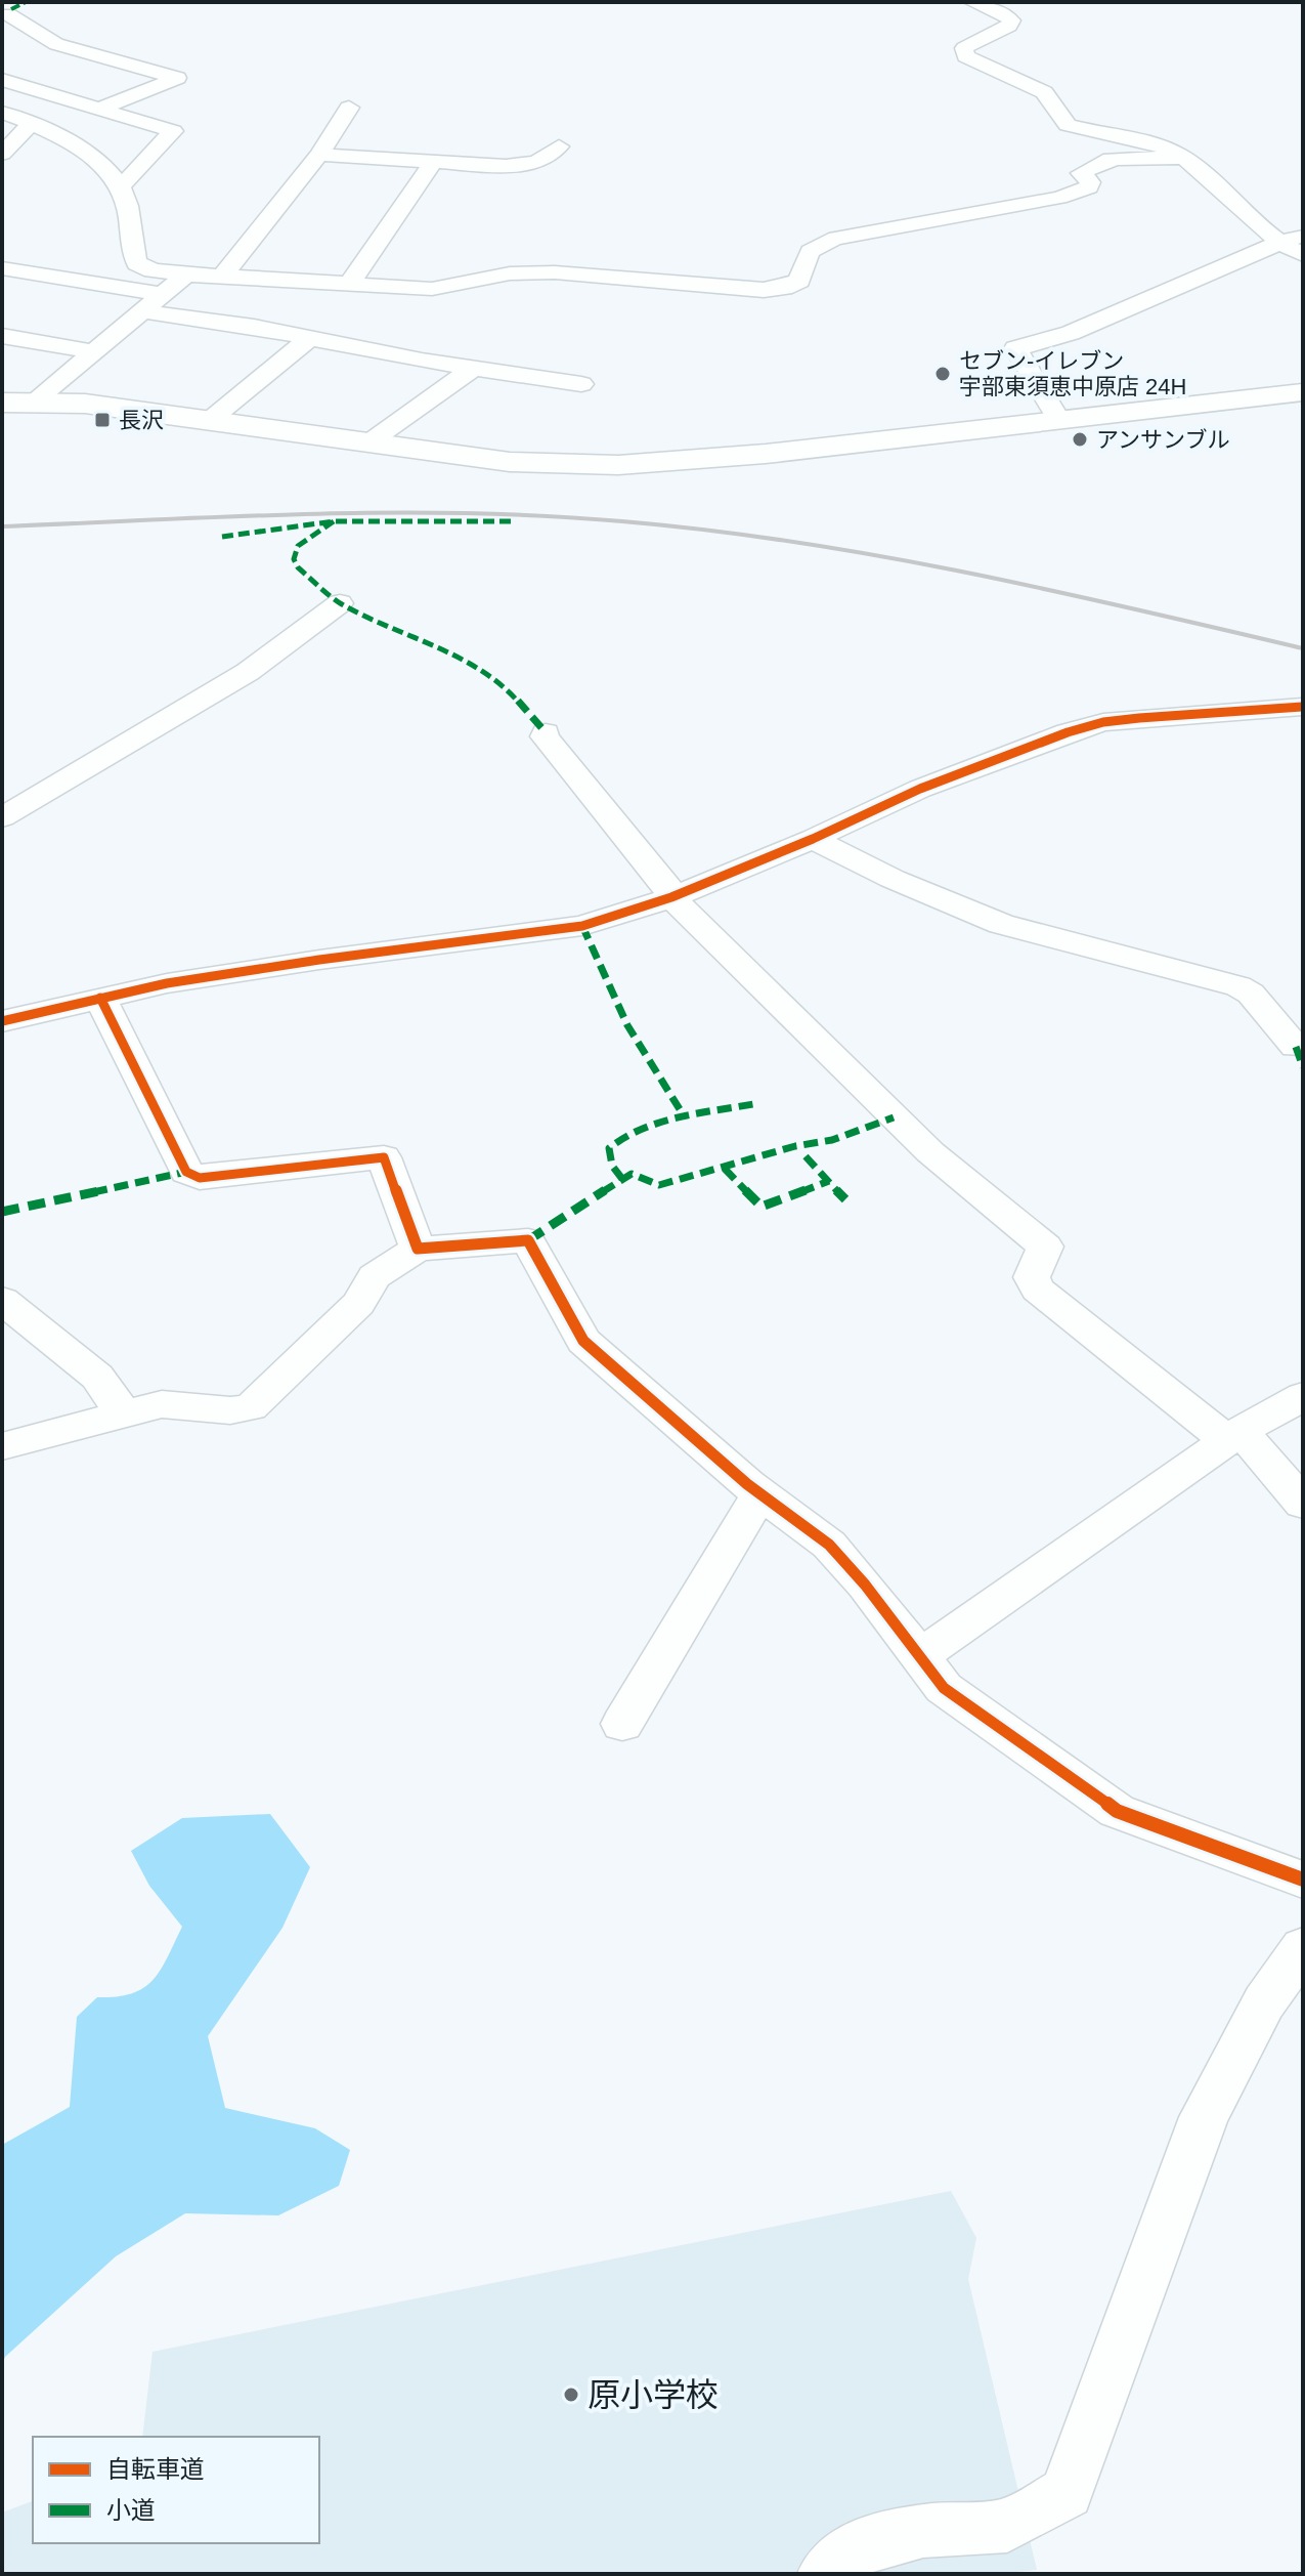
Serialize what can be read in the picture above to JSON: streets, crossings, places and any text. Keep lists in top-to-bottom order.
{
  "places": {
    "other": ["セブン-イレブン 宇部東須恵中原店 24H", "アンサンブル", "原小学校"],
    "transit": ["長沢"]
  },
  "legend": ["自転車道", "小道"]
}
